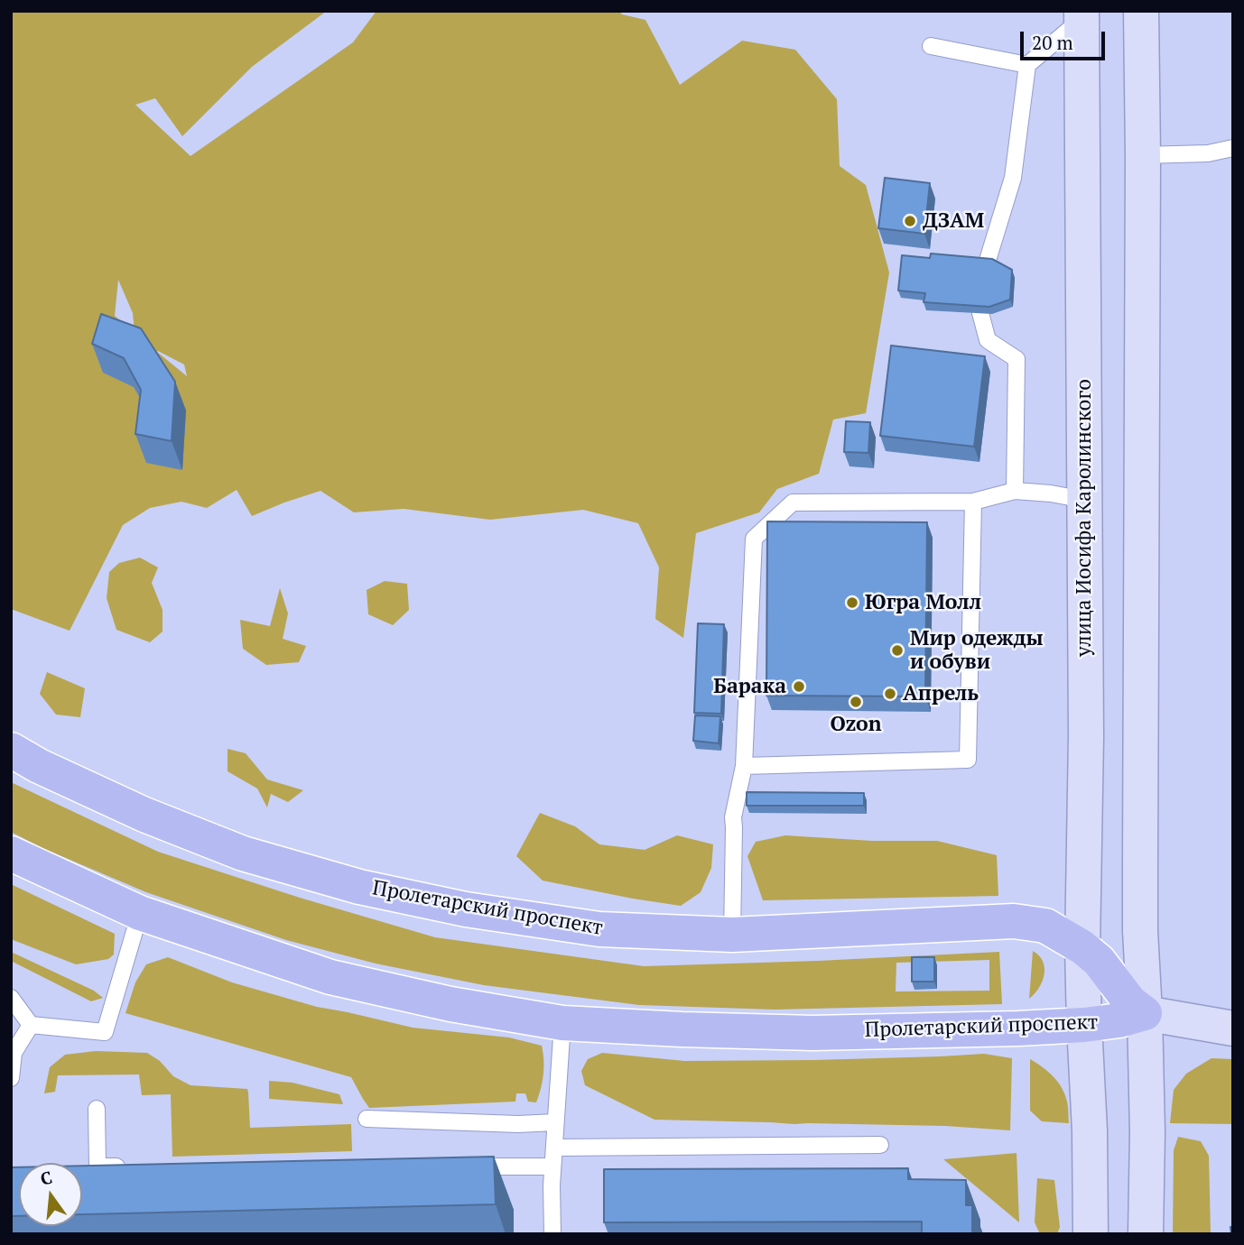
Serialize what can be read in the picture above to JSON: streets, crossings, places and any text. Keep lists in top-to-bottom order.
{
  "streets": {
    "main road": ["улица Иосифа Каролинского", "Пролетарский проспект"]
  },
  "crossings": [
    ["улица Иосифа Каролинского", "Пролетарский проспект"]
  ],
  "places": [
    "ДЗАМ",
    "Югра Молл",
    "Мир одежды и обуви",
    "Барака",
    "Апрель",
    "Ozon"
  ],
  "scale_bar": "20 m",
  "north": "top"
}
